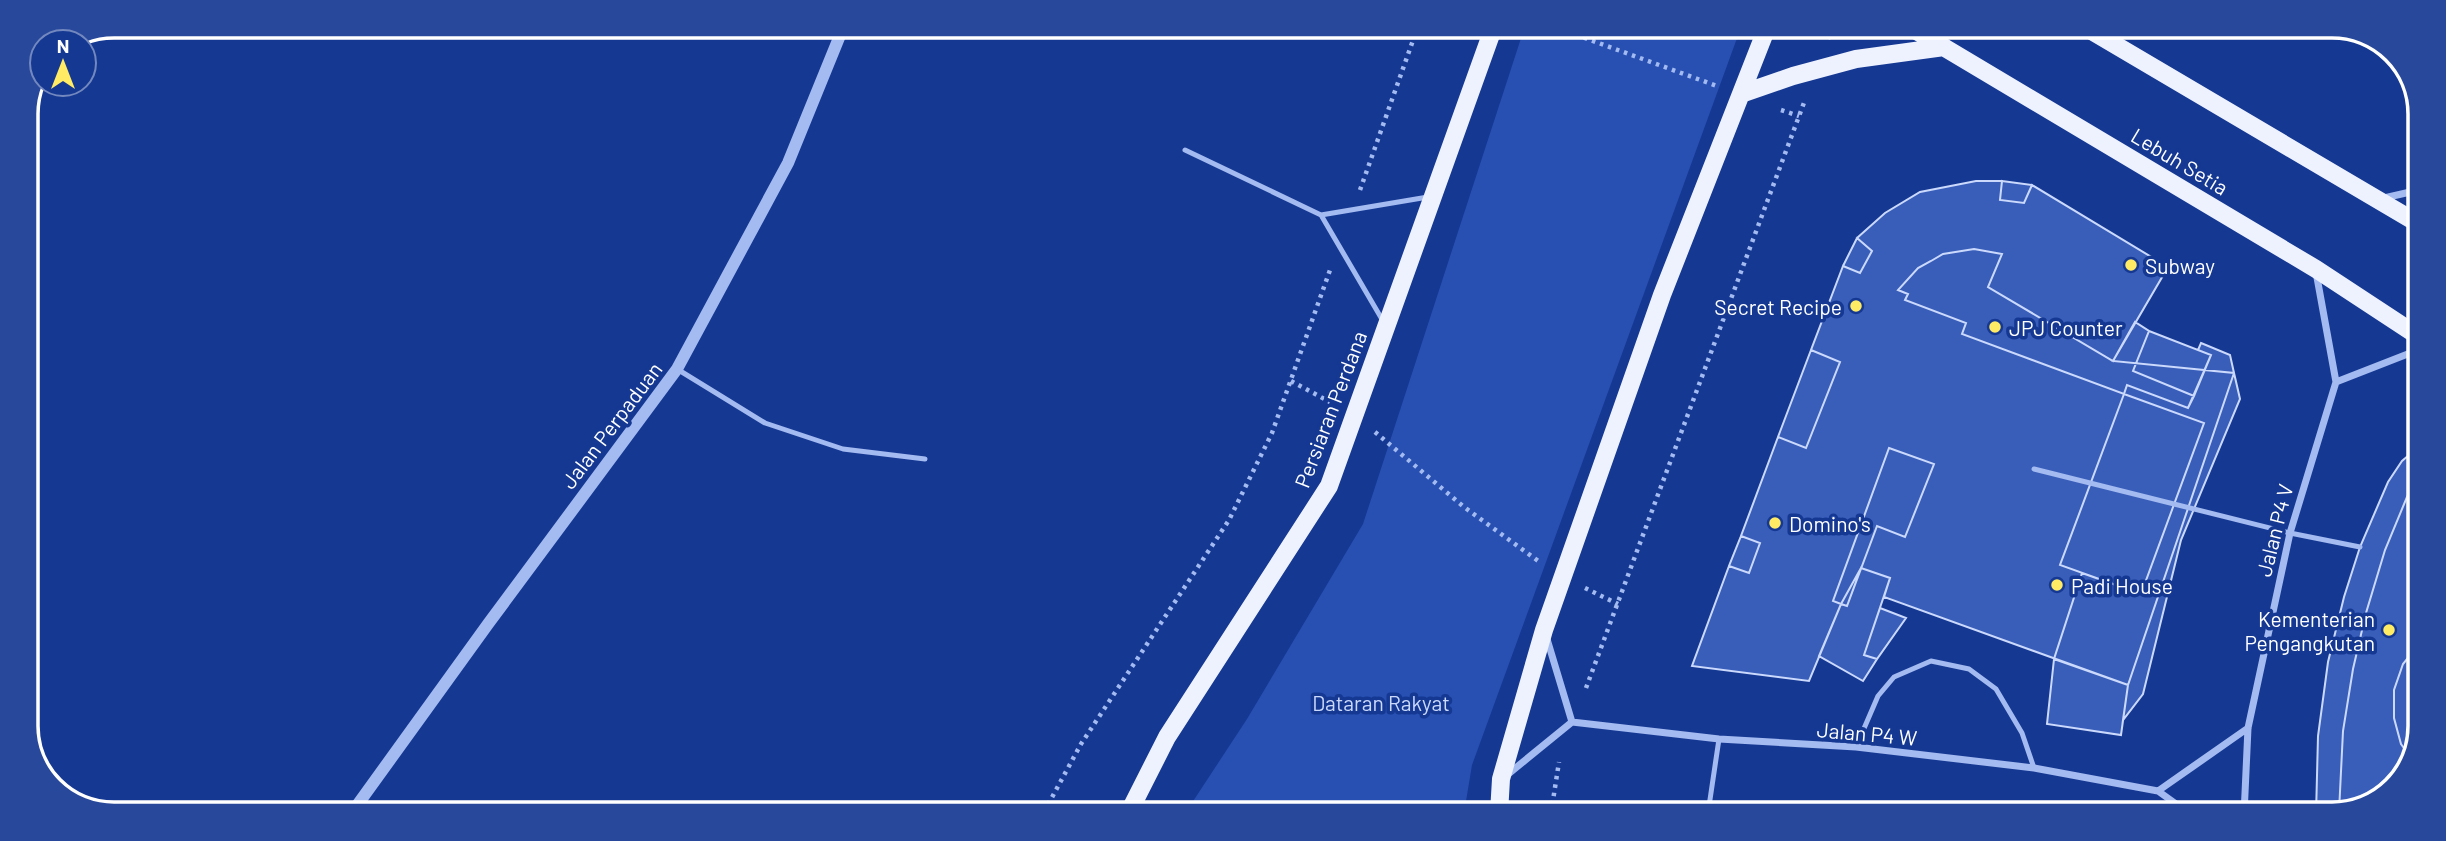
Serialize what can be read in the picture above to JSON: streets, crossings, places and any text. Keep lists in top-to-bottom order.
{
  "streets": {
    "main road": ["Lebuh Setia", "Persiaran Perdana"],
    "street": ["Jalan Perpaduan", "Jalan P4 V", "Jalan P4 W"]
  },
  "crossings": [
    ["Lebuh Setia", "Jalan P4 V"]
  ],
  "parks": ["Dataran Rakyat"],
  "places": [
    "Subway",
    "Secret Recipe",
    "JPJ Counter",
    "Domino's",
    "Padi House",
    "Kementerian Pengangkutan"
  ],
  "north": "top"
}
